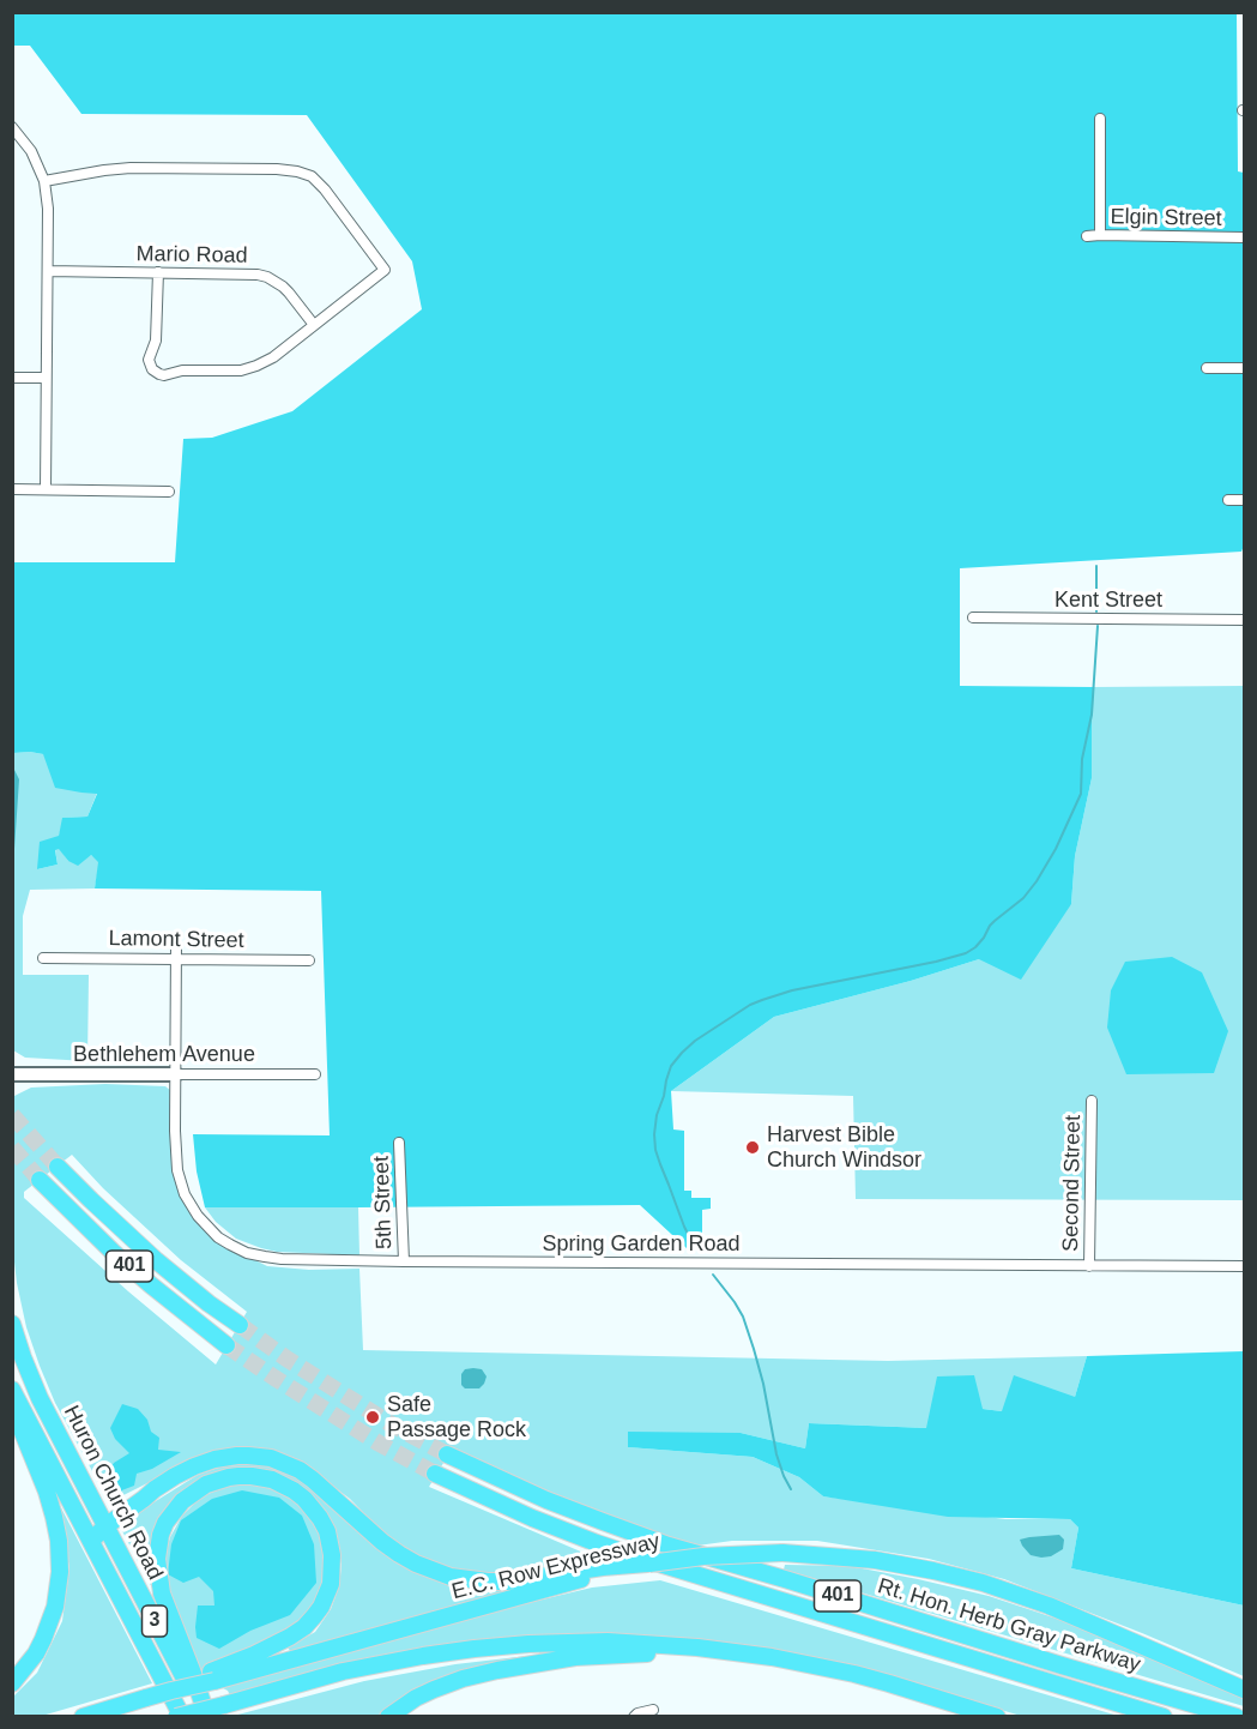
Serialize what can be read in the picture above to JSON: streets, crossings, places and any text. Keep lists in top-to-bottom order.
{
  "streets": {
    "highway": [
      "401",
      "Huron Church Road",
      "E.C. Row Expressway",
      "3",
      "Rt. Hon. Herb Gray Parkway"
    ],
    "street": [
      "Elgin Street",
      "Mario Road",
      "Kent Street",
      "Lamont Street",
      "Bethlehem Avenue",
      "Second Street",
      "5th Street",
      "Spring Garden Road"
    ]
  },
  "crossings": [
    ["Lamont Street", "Spring Garden Road"],
    ["Bethlehem Avenue", "Spring Garden Road"],
    ["Second Street", "Spring Garden Road"],
    ["5th Street", "Spring Garden Road"]
  ],
  "places": ["Harvest Bible Church Windsor", "Safe Passage Rock"]
}
